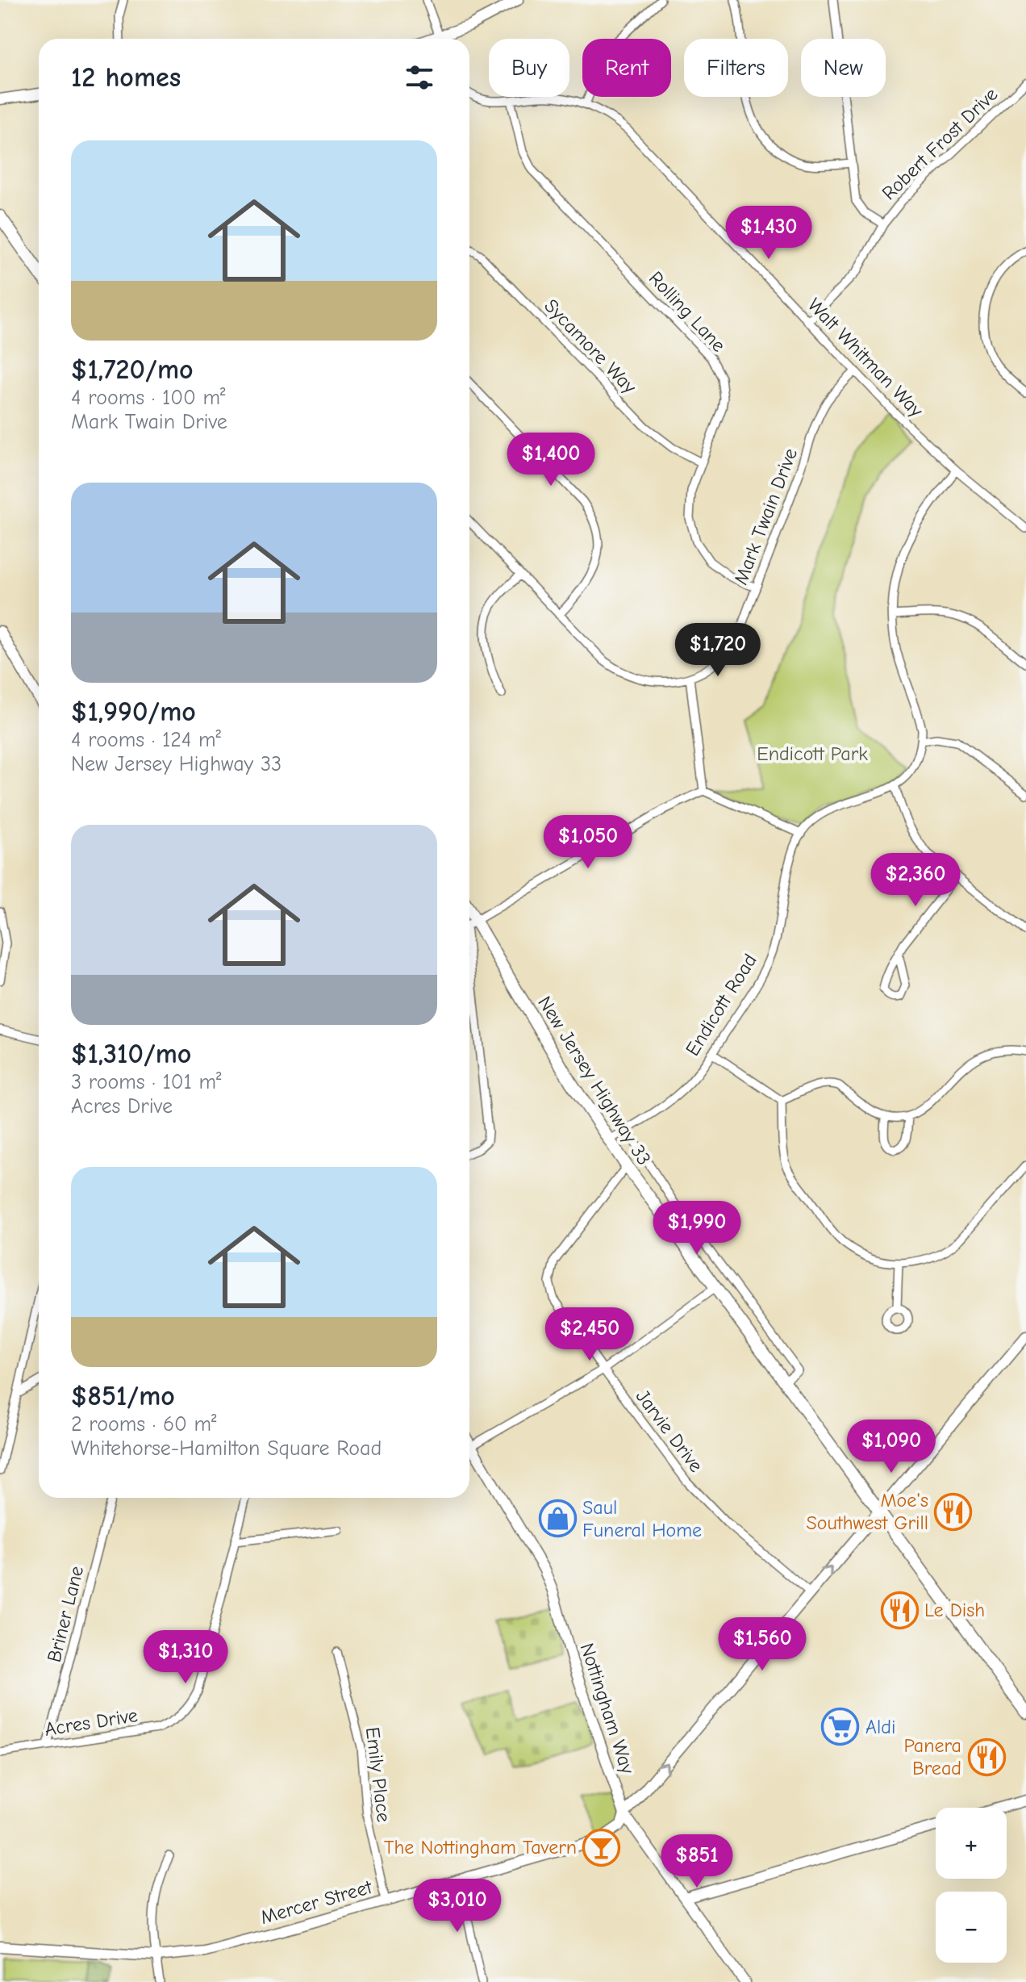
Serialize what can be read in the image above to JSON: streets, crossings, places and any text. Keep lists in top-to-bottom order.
{
  "streets": {
    "main road": ["New Jersey Highway 33"],
    "street": [
      "Robert Frost Drive",
      "Rolling Lane",
      "Sycamore Way",
      "Walt Whitman Way",
      "Mark Twain Drive",
      "Endicott Road",
      "Jarvie Drive",
      "Briner Lane",
      "Nottingham Way",
      "Acres Drive",
      "Emily Place",
      "Mercer Street"
    ]
  },
  "crossings": [
    ["Robert Frost Drive", "Walt Whitman Way"],
    ["Rolling Lane", "Sycamore Way"],
    ["Rolling Lane", "Walt Whitman Way"],
    ["Rolling Lane", "Mark Twain Drive"],
    ["Walt Whitman Way", "Mark Twain Drive"],
    ["Walt Whitman Way", "Endicott Road"],
    ["Endicott Road", "New Jersey Highway 33"],
    ["New Jersey Highway 33", "Jarvie Drive"],
    ["New Jersey Highway 33", "Mercer Street"],
    ["Jarvie Drive", "Mercer Street"],
    ["Briner Lane", "Acres Drive"],
    ["Nottingham Way", "Mercer Street"],
    ["Emily Place", "Mercer Street"]
  ],
  "parks": ["Endicott Park"],
  "places": {
    "restaurant": ["Moe's Southwest Grill", "Le Dish", "Panera Bread"],
    "shop": ["Saul Funeral Home"],
    "supermarket": ["Aldi"],
    "bar": ["The Nottingham Tavern"]
  },
  "page": {
    "chip": [
      "Buy",
      "Rent",
      "Filters",
      "New"
    ],
    "heading": "12 homes",
    "list": [
      {
        "name": "$1,720/mo",
        "note": "4 rooms · 100 m² · Mark Twain Drive"
      },
      {
        "name": "$1,990/mo",
        "note": "4 rooms · 124 m² · New Jersey Highway 33"
      },
      {
        "name": "$1,310/mo",
        "note": "3 rooms · 101 m² · Acres Drive"
      },
      {
        "name": "$851/mo",
        "note": "2 rooms · 60 m² · Whitehorse-Hamilton Square Road"
      }
    ],
    "price": [
      "$1,430",
      "$1,400",
      "$1,720",
      "$1,050",
      "$2,360",
      "$1,990",
      "$2,450",
      "$1,090",
      "$1,560",
      "$1,310",
      "$851",
      "$3,010"
    ],
    "map_buttons": ["+", "−"]
  }
}
